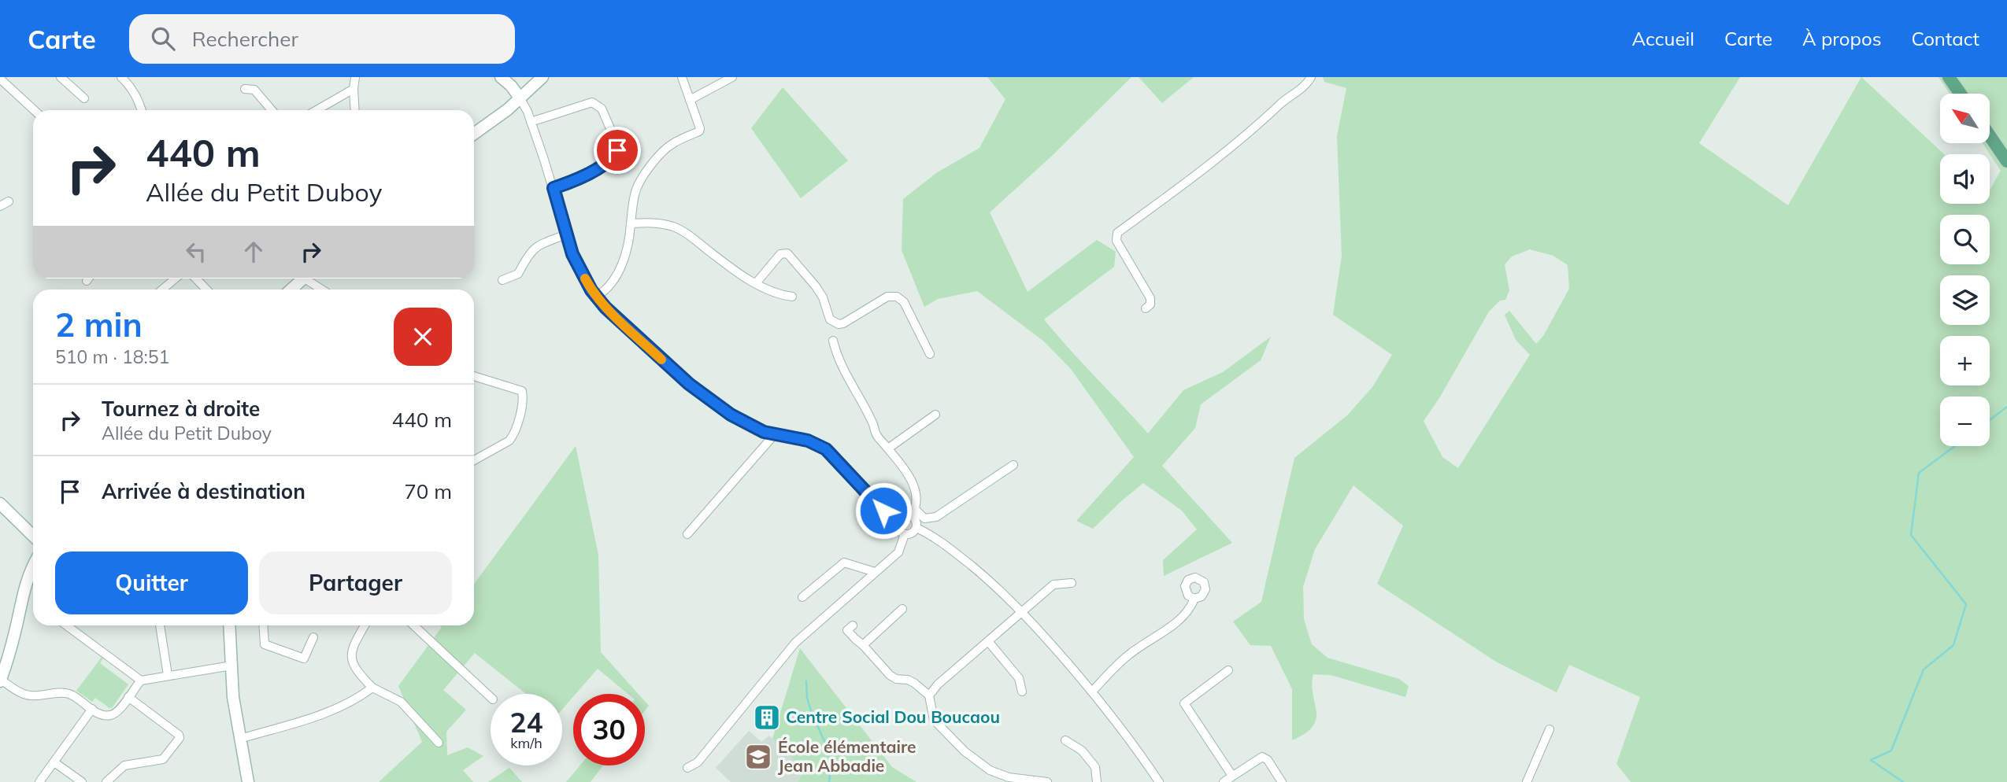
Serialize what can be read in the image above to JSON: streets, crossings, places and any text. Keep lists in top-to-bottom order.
{
  "places": {
    "building": ["Centre Social Dou Boucaou"],
    "school or university": ["École élémentaire Jean Abbadie"]
  },
  "north": "top left",
  "page": {
    "header": "Carte",
    "search": "Rechercher",
    "nav": [
      "Accueil",
      "Carte",
      "À propos",
      "Contact"
    ],
    "map_buttons": ["+", "−"],
    "turn": ["440 m", "Allée du Petit Duboy"],
    "heading": ["2 min", "510 m · 18:51"],
    "list": [
      {
        "name": "Tournez à droite",
        "note": "Allée du Petit Duboy",
        "value": "440 m"
      },
      {
        "name": "Arrivée à destination",
        "value": "70 m"
      }
    ],
    "buttons": ["Quitter", "Partager"],
    "speed": "24 km/h",
    "limit": "30"
  }
}
